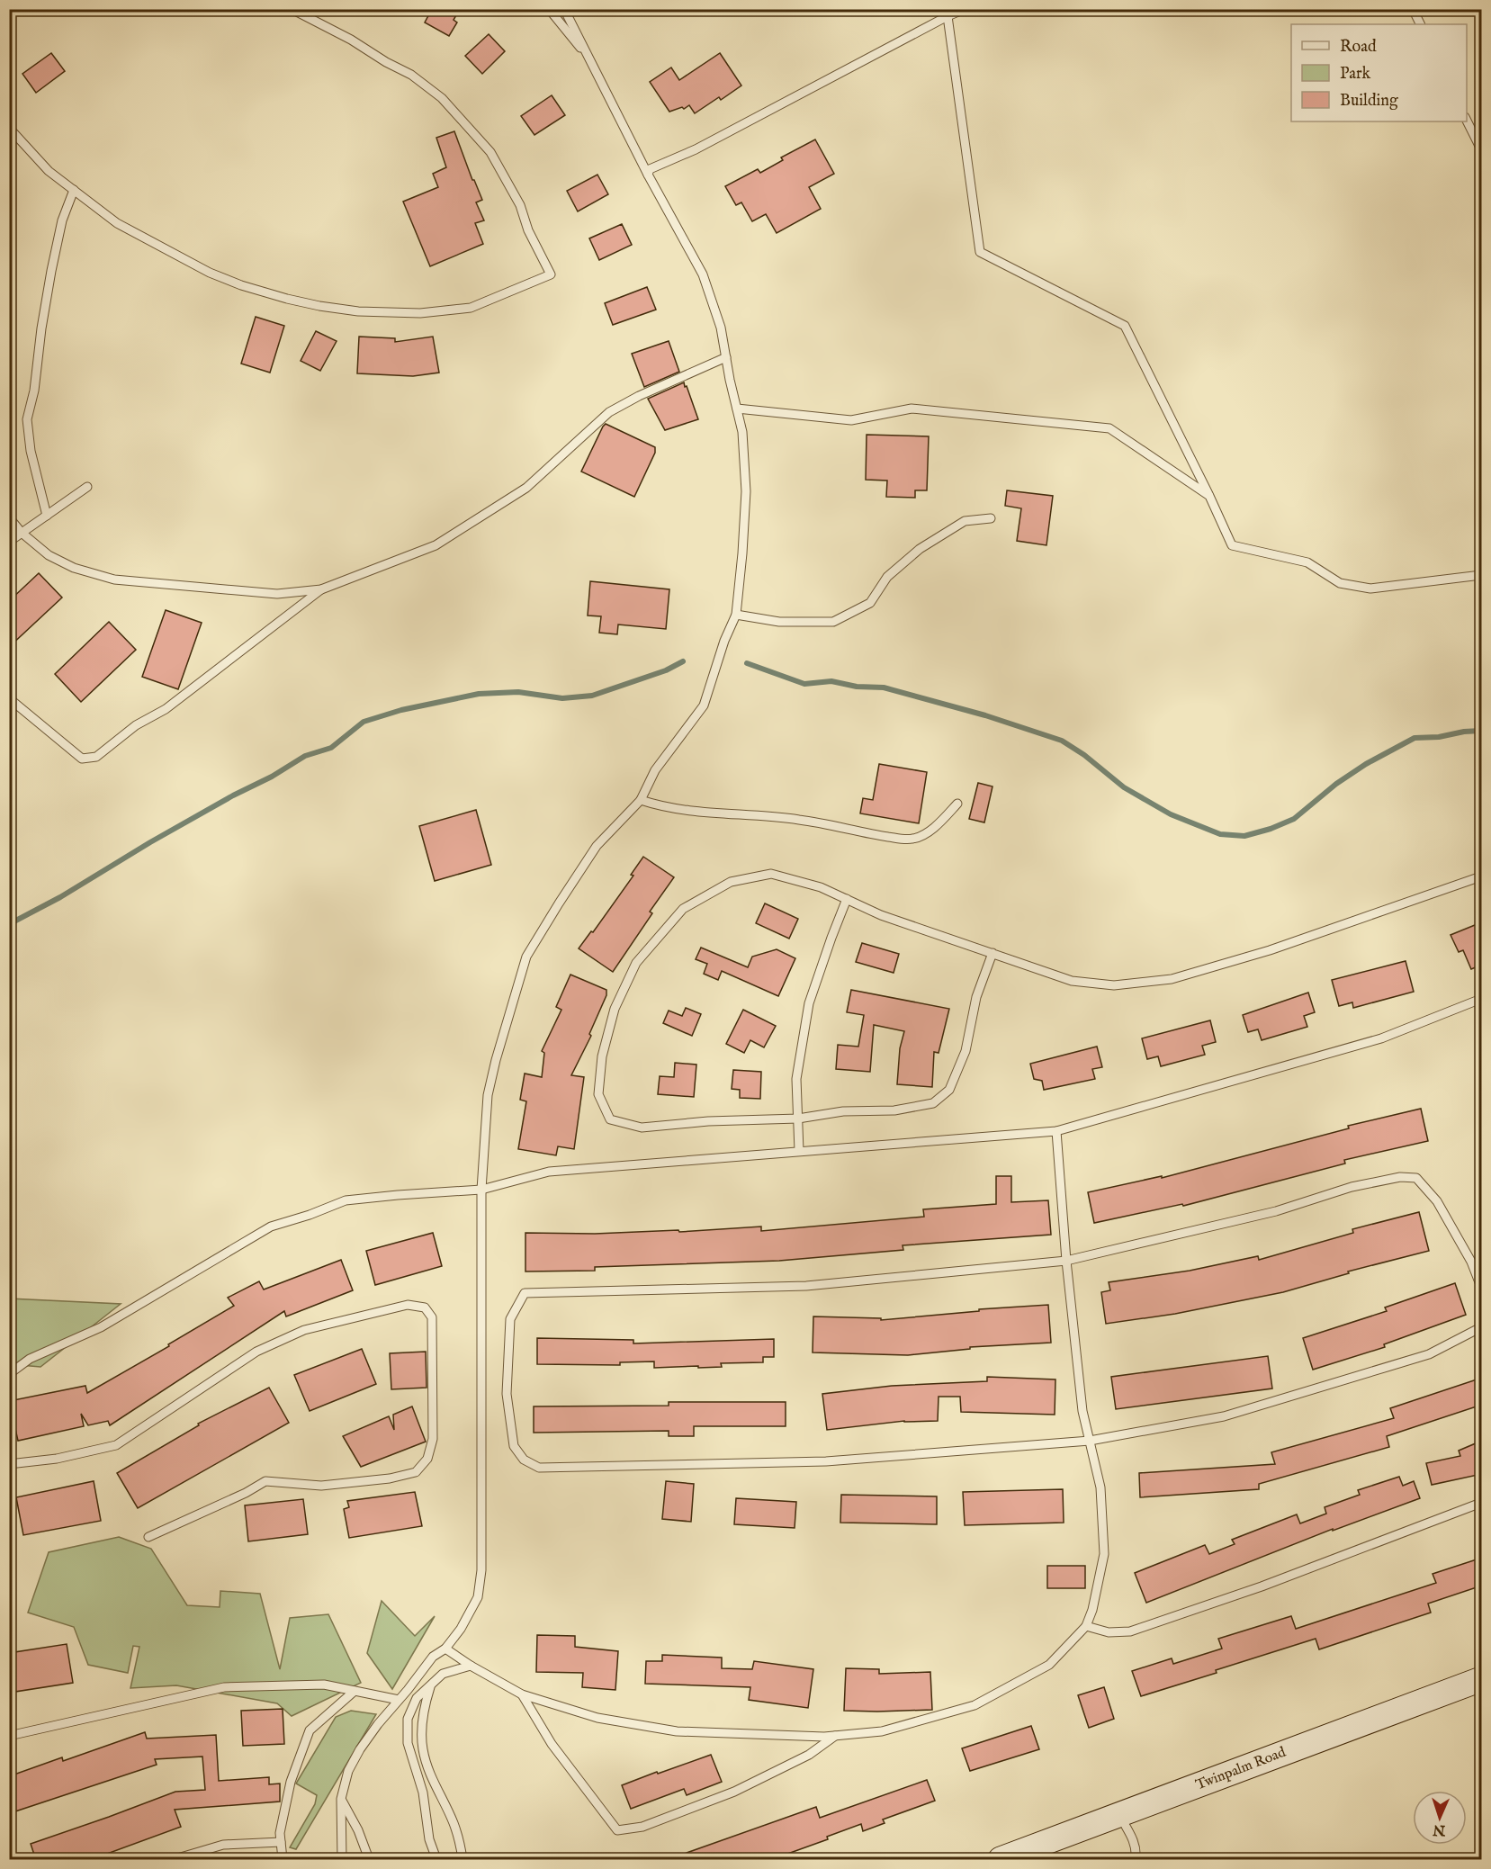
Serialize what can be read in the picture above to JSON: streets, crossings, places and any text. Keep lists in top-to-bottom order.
{
  "streets": {
    "main road": ["Twinpalm Road"]
  },
  "legend": ["Road", "Park", "Building"],
  "north": "bottom"
}
